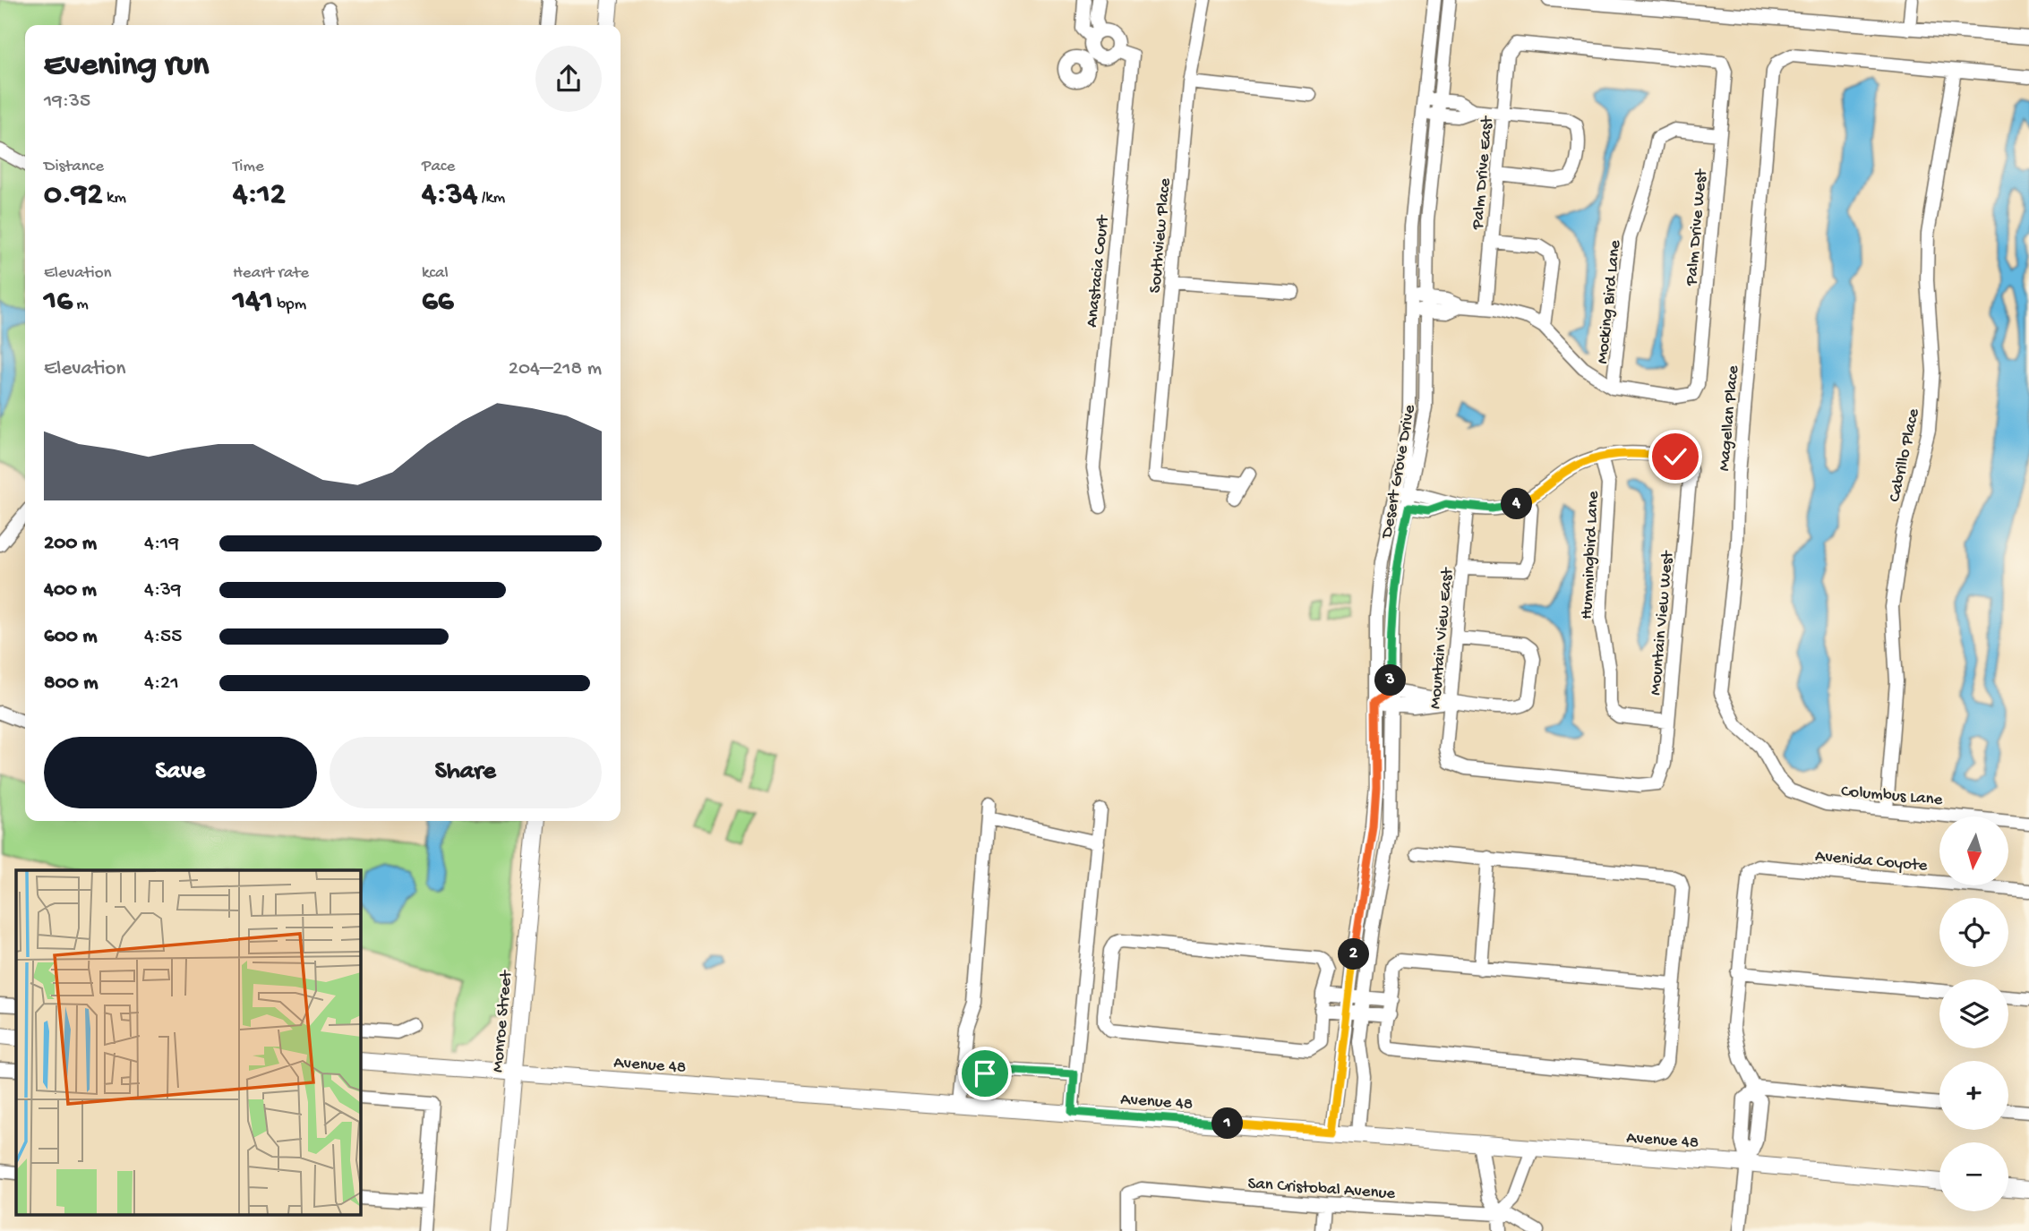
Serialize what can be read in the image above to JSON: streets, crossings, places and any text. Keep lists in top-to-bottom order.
{
  "streets": {
    "main road": ["Monroe Street", "Avenue 48"],
    "street": [
      "Palm Drive East",
      "Palm Drive West",
      "Southview Place",
      "Anastacia Court",
      "Mocking Bird Lane",
      "Magellan Place",
      "Cabrillo Place",
      "Desert Grove Drive",
      "Hummingbird Lane",
      "Mountain View West",
      "Mountain View East",
      "Columbus Lane",
      "Avenida Coyote",
      "San Cristobal Avenue"
    ]
  },
  "crossings": [
    ["Palm Drive East", "Palm Drive West"],
    ["Palm Drive West", "Mocking Bird Lane"],
    ["Magellan Place", "Cabrillo Place"],
    ["Magellan Place", "Columbus Lane"],
    ["Cabrillo Place", "Columbus Lane"],
    ["Desert Grove Drive", "Avenue 48"],
    ["Hummingbird Lane", "Mountain View West"],
    ["Mountain View West", "Mountain View East"],
    ["Monroe Street", "Avenue 48"]
  ],
  "north": "bottom",
  "page": {
    "heading": ["Evening run", "19:35"],
    "stats": [
      ["Distance", "0.92 km"],
      ["Time", "4:12"],
      ["Pace", "4:34 /km"],
      ["Elevation", "16 m"],
      ["Heart rate", "141 bpm"],
      ["kcal", "66"]
    ],
    "chart": ["Elevation", "204–218 m"],
    "pins": [
      "4",
      "3",
      "2",
      "1"
    ],
    "list": [
      {
        "name": "200 m",
        "note": "4:19"
      },
      {
        "name": "400 m",
        "note": "4:39"
      },
      {
        "name": "600 m",
        "note": "4:55"
      },
      {
        "name": "800 m",
        "note": "4:21"
      }
    ],
    "buttons": ["Save", "Share"],
    "map_buttons": ["+", "−"]
  }
}
